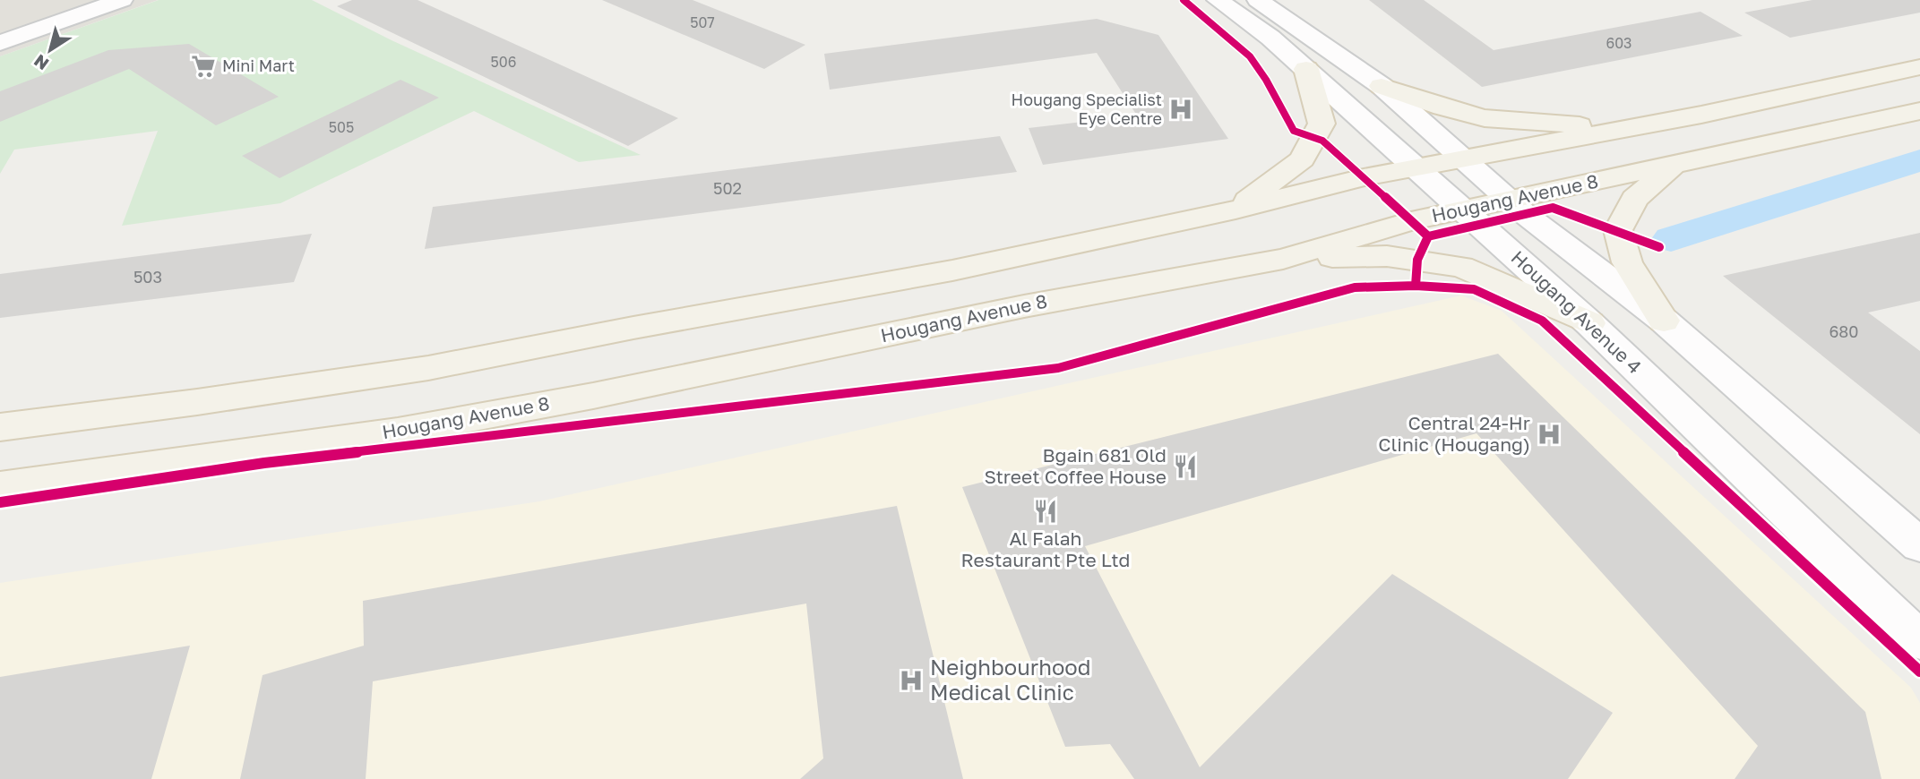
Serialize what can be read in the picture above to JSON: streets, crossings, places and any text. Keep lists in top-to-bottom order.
{
  "streets": {
    "main road": ["Hougang Avenue 8"],
    "street": ["Hougang Avenue 4"]
  },
  "crossings": [
    ["Hougang Avenue 8", "Hougang Avenue 4"]
  ],
  "places": {
    "supermarket": ["Mini Mart"],
    "hospital": ["Hougang Specialist Eye Centre", "Central 24-Hr Clinic (Hougang)", "Neighbourhood Medical Clinic"],
    "restaurant": ["Bgain 681 Old Street Coffee House", "Al Falah Restaurant Pte Ltd"]
  },
  "house_numbers": [
    "507",
    "603",
    "506",
    "505",
    "502",
    "503",
    "680"
  ],
  "north": "bottom left"
}
